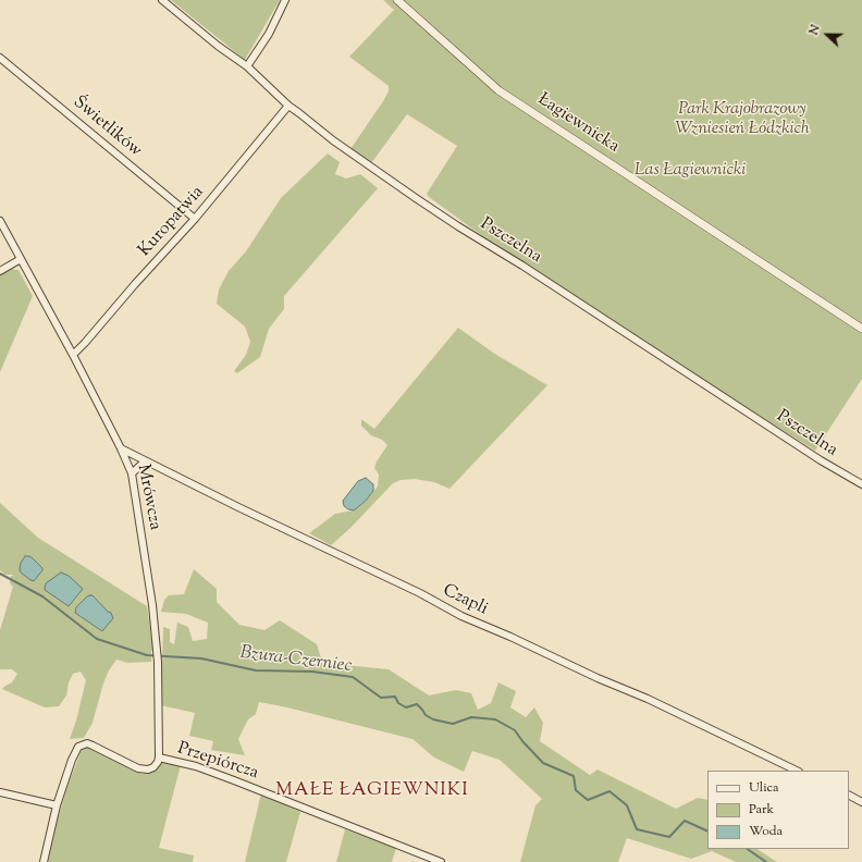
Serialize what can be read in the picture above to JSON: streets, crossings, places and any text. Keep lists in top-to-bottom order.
{
  "streets": {
    "street": [
      "Łagiewnicka",
      "Świetlików",
      "Kuropatwia",
      "Pszczelna",
      "Mrówcza",
      "Czapli",
      "Przepiórcza"
    ]
  },
  "crossings": [
    ["Świetlików", "Kuropatwia"],
    ["Kuropatwia", "Pszczelna"],
    ["Kuropatwia", "Mrówcza"],
    ["Mrówcza", "Czapli"],
    ["Mrówcza", "Przepiórcza"]
  ],
  "districts": ["MAŁE ŁAGIEWNIKI"],
  "water": ["Bzura-Czerniec"],
  "parks": ["Park Krajobrazowy Wzniesień Łódzkich", "Las Łagiewnicki"],
  "legend": ["Ulica", "Park", "Woda"],
  "north": "left"
}
